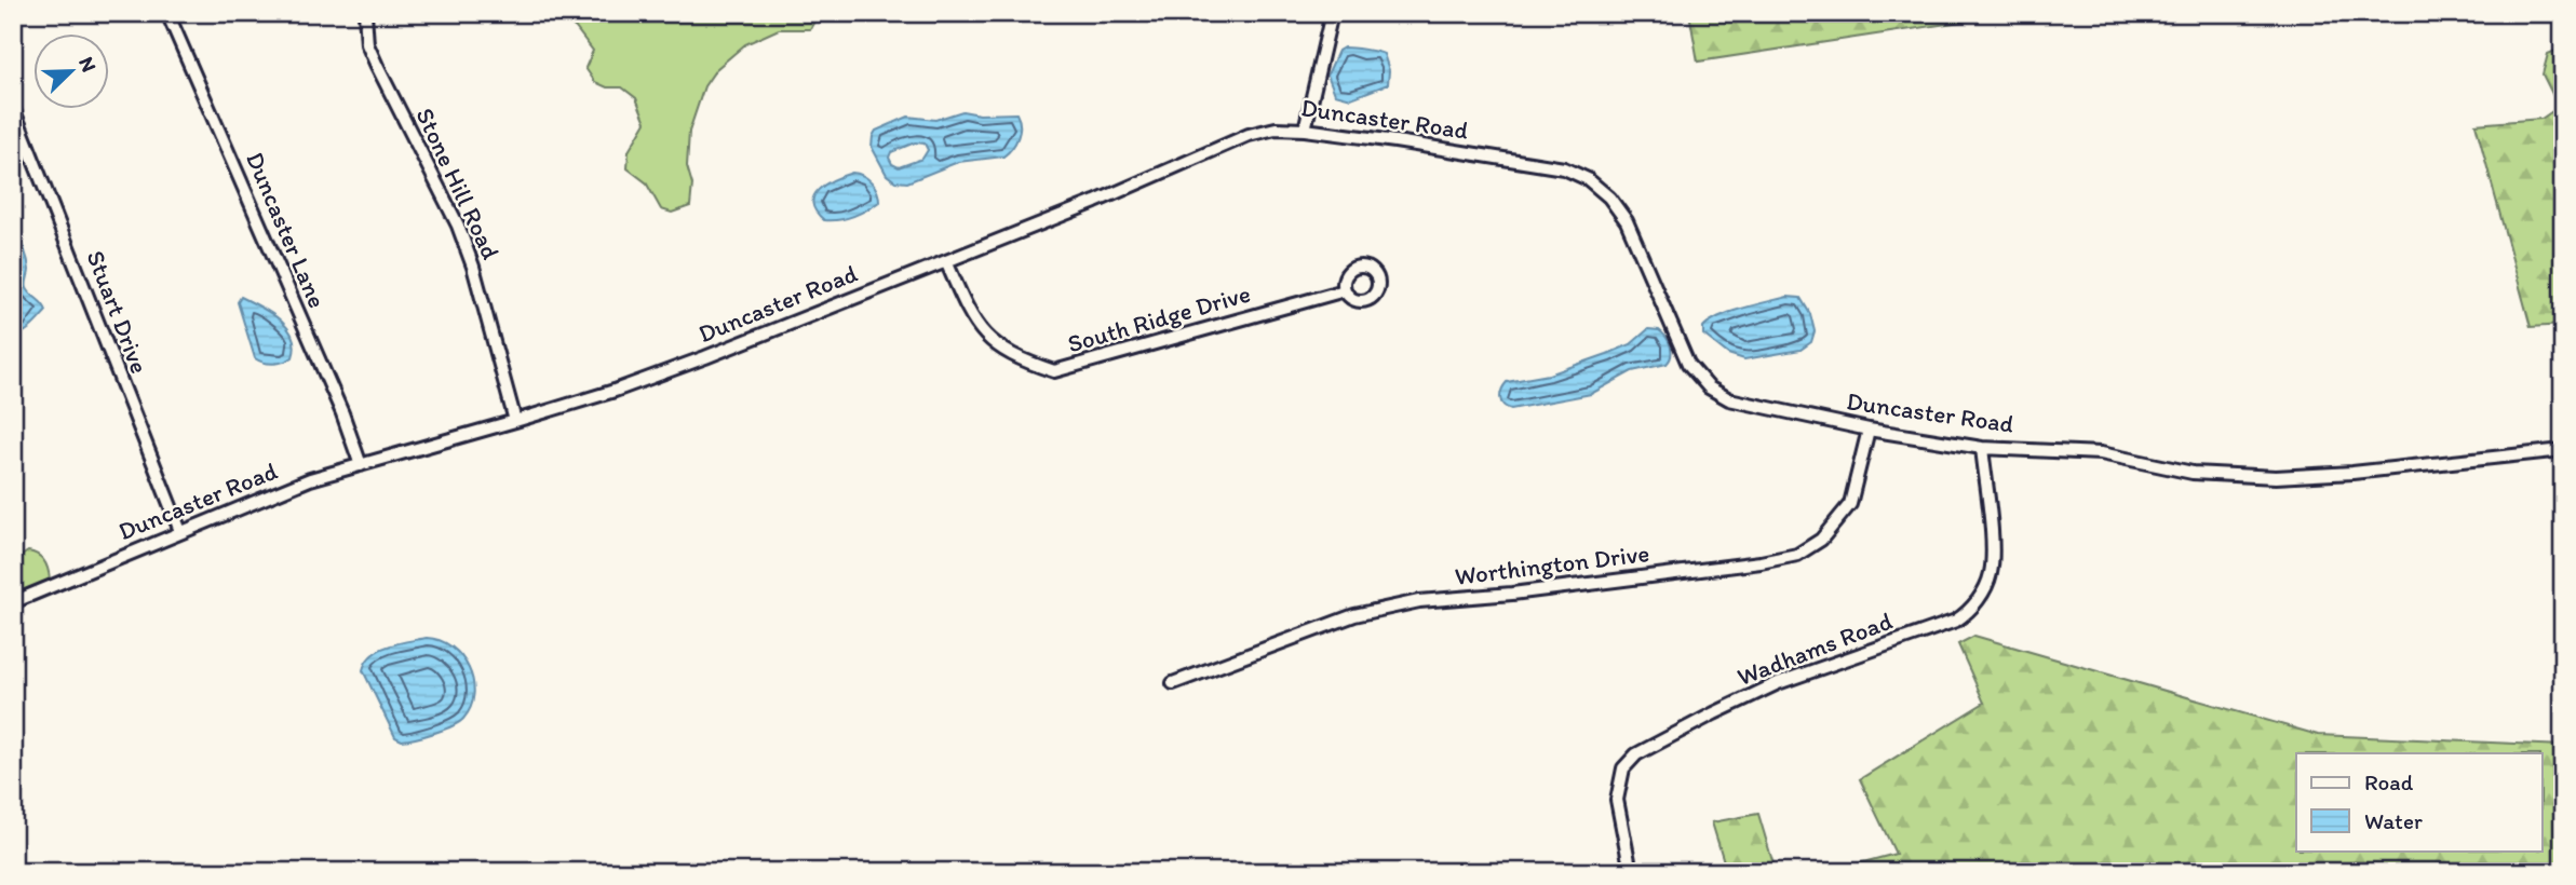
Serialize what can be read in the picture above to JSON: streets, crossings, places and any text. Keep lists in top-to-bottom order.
{
  "streets": {
    "street": [
      "Duncaster Road",
      "Stone Hill Road",
      "Duncaster Lane",
      "Stuart Drive",
      "South Ridge Drive",
      "Worthington Drive",
      "Wadhams Road"
    ]
  },
  "crossings": [
    ["Duncaster Road", "Stone Hill Road"],
    ["Duncaster Road", "Duncaster Lane"],
    ["Duncaster Road", "Stuart Drive"],
    ["Duncaster Road", "South Ridge Drive"],
    ["Duncaster Road", "Worthington Drive"],
    ["Duncaster Road", "Wadhams Road"]
  ],
  "legend": ["Road", "Water"],
  "north": "top right"
}
